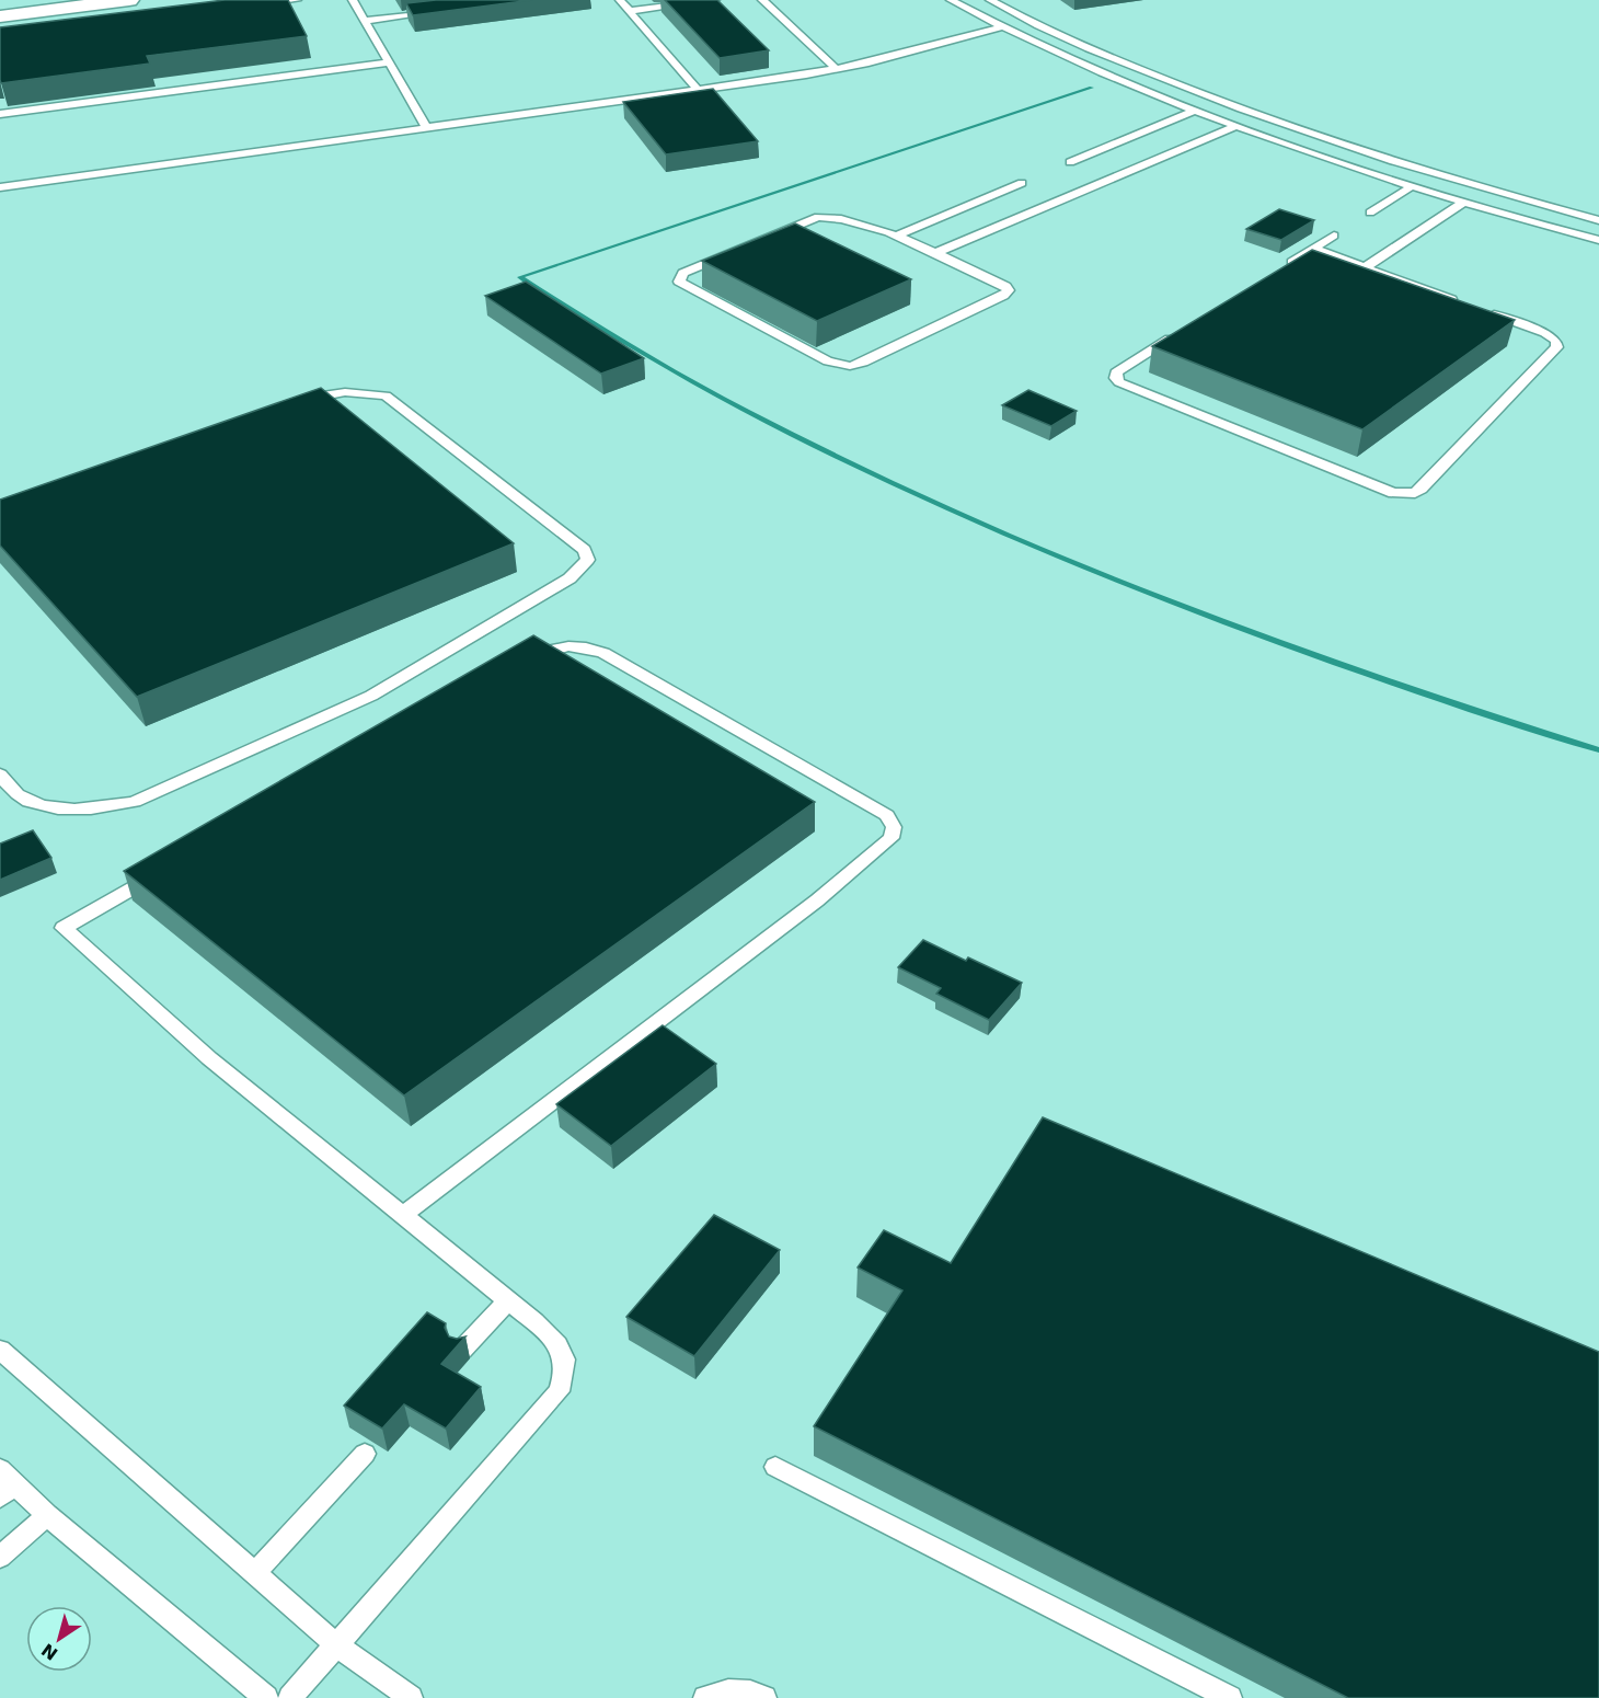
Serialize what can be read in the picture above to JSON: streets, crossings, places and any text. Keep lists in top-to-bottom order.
{
  "north": "bottom left"
}
